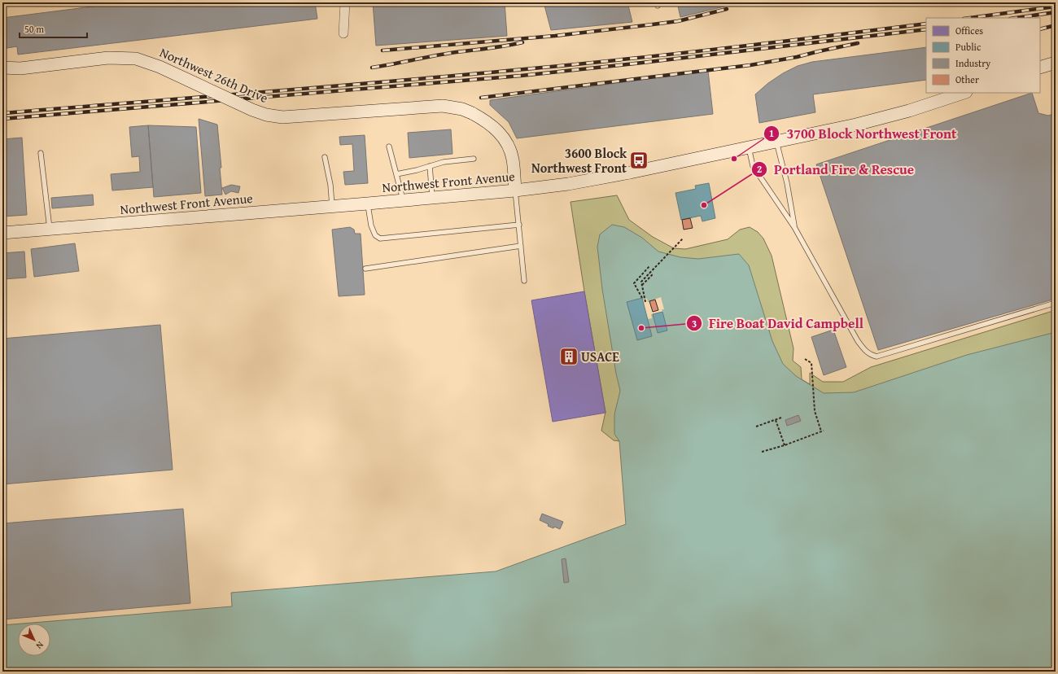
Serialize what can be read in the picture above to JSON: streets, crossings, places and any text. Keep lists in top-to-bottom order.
{
  "streets": {
    "main road": ["Northwest 26th Drive", "Northwest Front Avenue"]
  },
  "crossings": [
    ["Northwest 26th Drive", "Northwest Front Avenue"]
  ],
  "places": {
    "other": ["3700 Block Northwest Front", "Portland Fire & Rescue", "Fire Boat David Campbell"],
    "bus stop": ["3600 Block Northwest Front"],
    "building": ["USACE"]
  },
  "legend": [
    "Offices",
    "Public",
    "Industry",
    "Other"
  ],
  "scale_bar": "50 m",
  "north": "bottom right"
}
